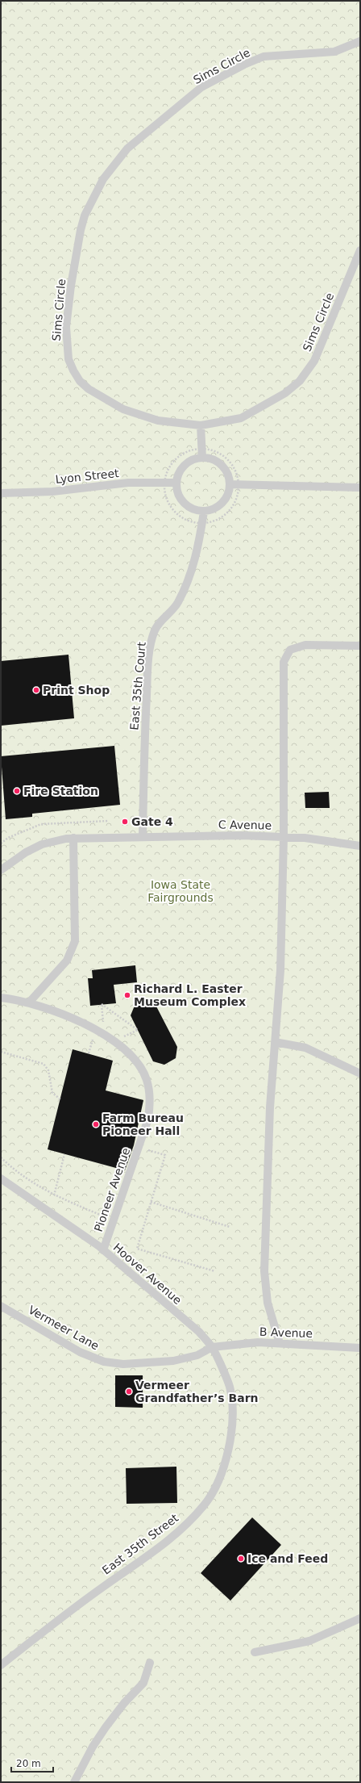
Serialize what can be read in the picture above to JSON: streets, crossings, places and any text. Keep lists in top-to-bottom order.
{
  "streets": {
    "lane": [
      "Sims Circle",
      "Lyon Street",
      "East 35th Court",
      "C Avenue",
      "Pioneer Avenue",
      "Hoover Avenue",
      "Vermeer Lane",
      "B Avenue",
      "East 35th Street"
    ]
  },
  "crossings": [
    ["Lyon Street", "East 35th Court"],
    ["East 35th Court", "C Avenue"],
    ["Pioneer Avenue", "Hoover Avenue"],
    ["Hoover Avenue", "Vermeer Lane"],
    ["Hoover Avenue", "B Avenue"],
    ["Hoover Avenue", "East 35th Street"],
    ["Vermeer Lane", "B Avenue"],
    ["Vermeer Lane", "East 35th Street"],
    ["B Avenue", "East 35th Street"]
  ],
  "parks": ["Iowa State Fairgrounds"],
  "places": [
    "Print Shop",
    "Fire Station",
    "Gate 4",
    "Richard L. Easter Museum Complex",
    "Farm Bureau Pioneer Hall",
    "Vermeer Grandfather’s Barn",
    "Ice and Feed"
  ],
  "scale_bar": "20 m"
}
